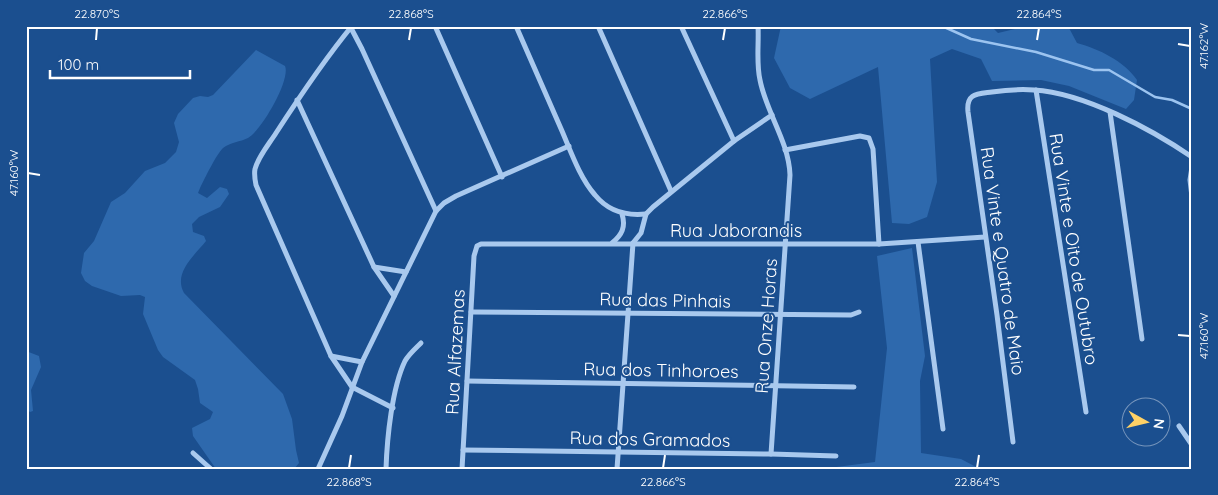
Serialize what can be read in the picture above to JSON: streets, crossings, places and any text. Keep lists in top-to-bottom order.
{
  "streets": {
    "street": [
      "Rua Jaborandis",
      "Rua Vinte e Oito de Outubro",
      "Rua Vinte e Quatro de Maio",
      "Rua das Pinhais",
      "Rua Onze Horas",
      "Rua Alfazemas",
      "Rua dos Tinhoroes",
      "Rua dos Gramados"
    ]
  },
  "crossings": [
    ["Rua Jaborandis", "Rua Vinte e Quatro de Maio"],
    ["Rua Jaborandis", "Rua Onze Horas"],
    ["Rua Jaborandis", "Rua Alfazemas"],
    ["Rua Vinte e Oito de Outubro", "Rua Vinte e Quatro de Maio"],
    ["Rua das Pinhais", "Rua Onze Horas"],
    ["Rua das Pinhais", "Rua Alfazemas"],
    ["Rua Onze Horas", "Rua dos Tinhoroes"],
    ["Rua Onze Horas", "Rua dos Gramados"],
    ["Rua Alfazemas", "Rua dos Tinhoroes"],
    ["Rua Alfazemas", "Rua dos Gramados"]
  ],
  "scale_bar": "100 m",
  "north": "right",
  "coordinates": [
    "22.870°S",
    "22.868°S",
    "22.866°S",
    "22.864°S",
    "47.162°W",
    "47.160°W"
  ]
}
